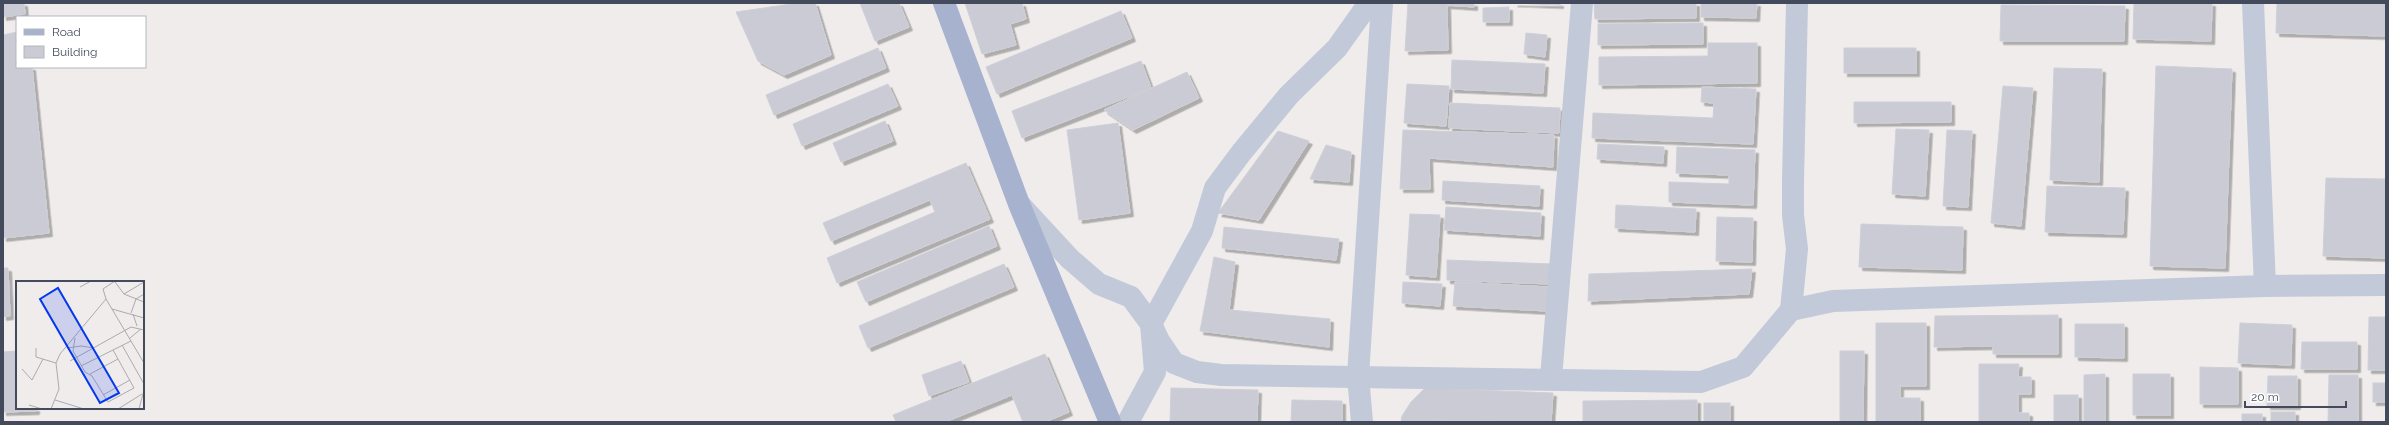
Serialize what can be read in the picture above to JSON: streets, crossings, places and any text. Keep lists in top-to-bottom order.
{
  "legend": ["Road", "Building"],
  "scale_bar": "20 m"
}
